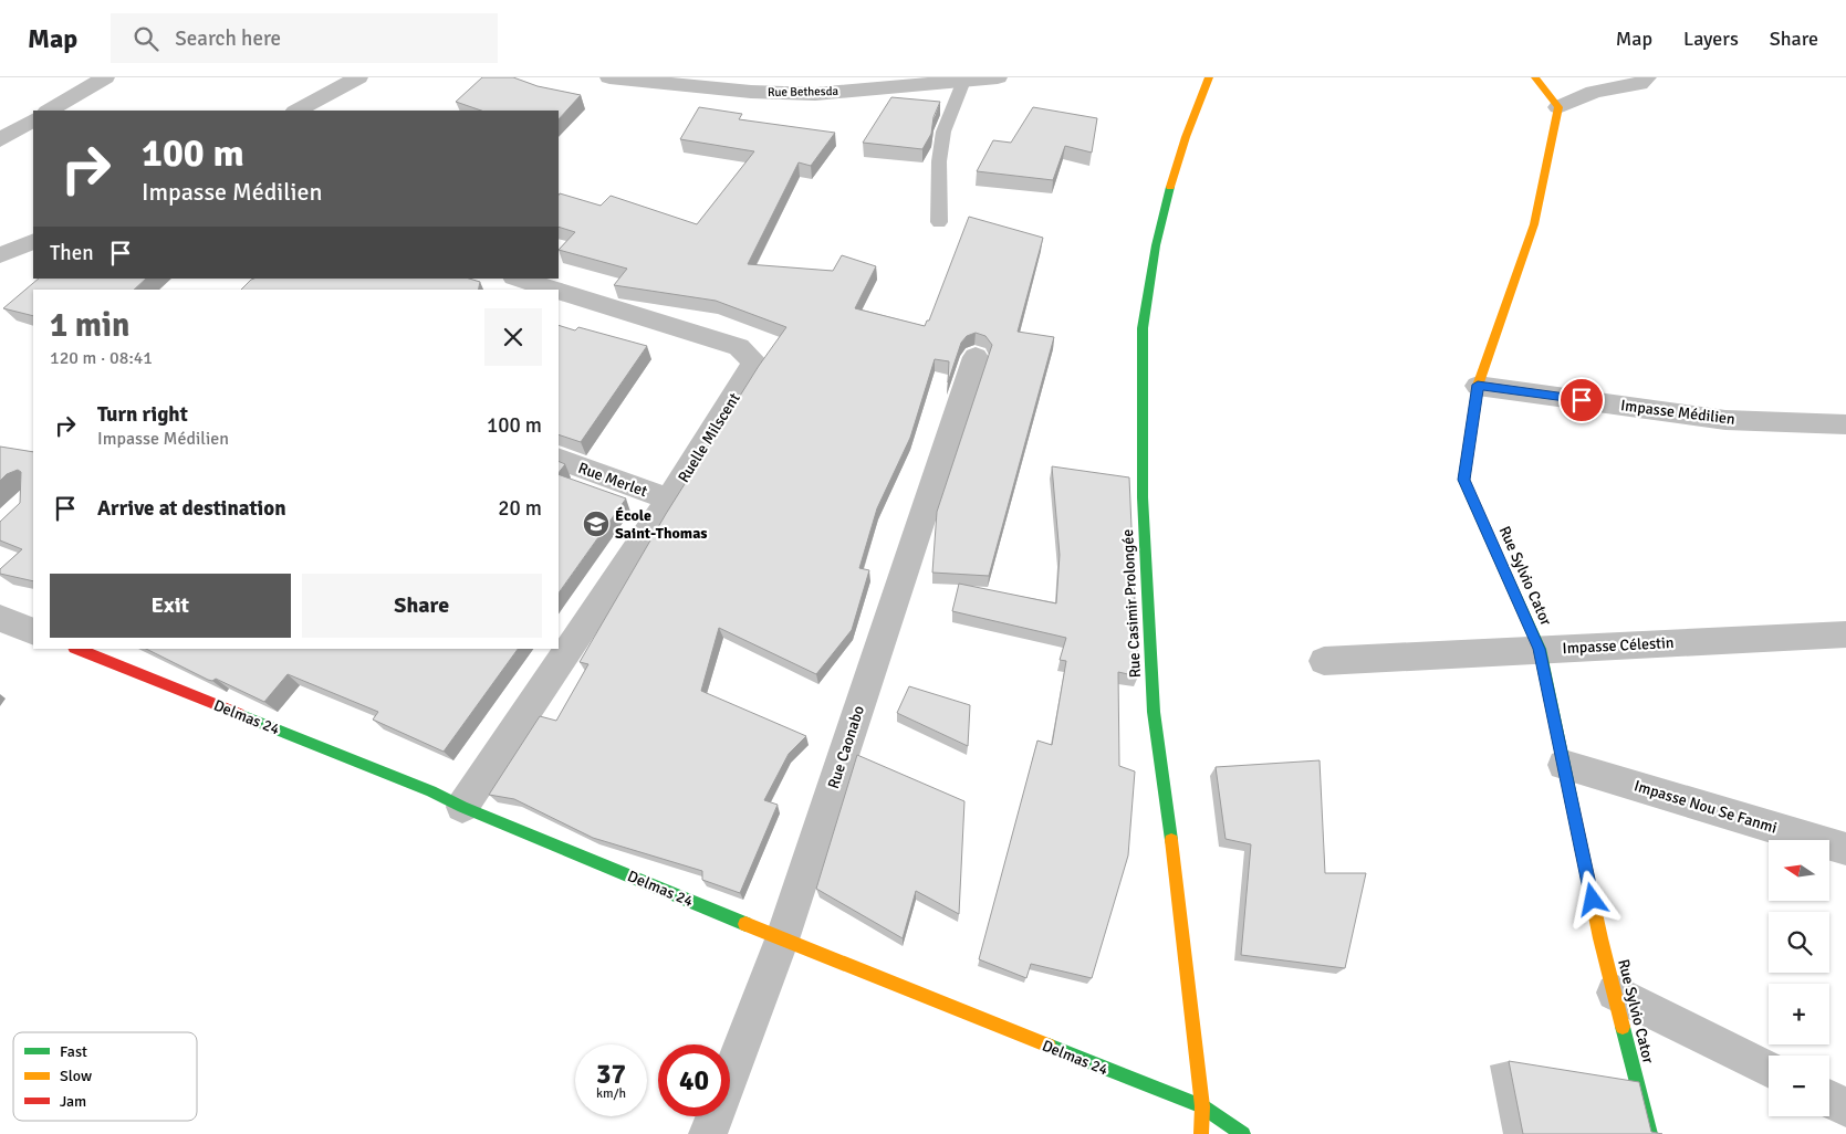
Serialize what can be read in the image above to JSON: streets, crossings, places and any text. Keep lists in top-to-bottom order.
{
  "streets": {
    "street": [
      "Rue Bethesda",
      "Impasse Médilien",
      "Ruelle Milscent",
      "Rue Merlet",
      "Rue Sylvio Cator",
      "Rue Casimir Prolongée",
      "Impasse Célestin",
      "Delmas 24",
      "Rue Caonabo",
      "Impasse Nou Se Fanmi"
    ]
  },
  "crossings": [
    ["Impasse Médilien", "Rue Sylvio Cator"],
    ["Ruelle Milscent", "Rue Merlet"],
    ["Ruelle Milscent", "Delmas 24"],
    ["Rue Sylvio Cator", "Impasse Célestin"],
    ["Rue Sylvio Cator", "Impasse Nou Se Fanmi"],
    ["Rue Casimir Prolongée", "Delmas 24"],
    ["Delmas 24", "Rue Caonabo"]
  ],
  "places": {
    "school or university": ["École Saint-Thomas"]
  },
  "legend": ["Fast", "Slow", "Jam"],
  "north": "left",
  "page": {
    "header": "Map",
    "search": "Search here",
    "nav": ["Map", "Layers", "Share"],
    "turn": ["100 m", "Impasse Médilien"],
    "then": "Then",
    "heading": ["1 min", "120 m · 08:41"],
    "list": [
      {
        "name": "Turn right",
        "note": "Impasse Médilien",
        "value": "100 m"
      },
      {
        "name": "Arrive at destination",
        "value": "20 m"
      }
    ],
    "buttons": ["Exit", "Share"],
    "map_buttons": ["+", "−"],
    "speed": "37 km/h",
    "limit": "40"
  }
}
